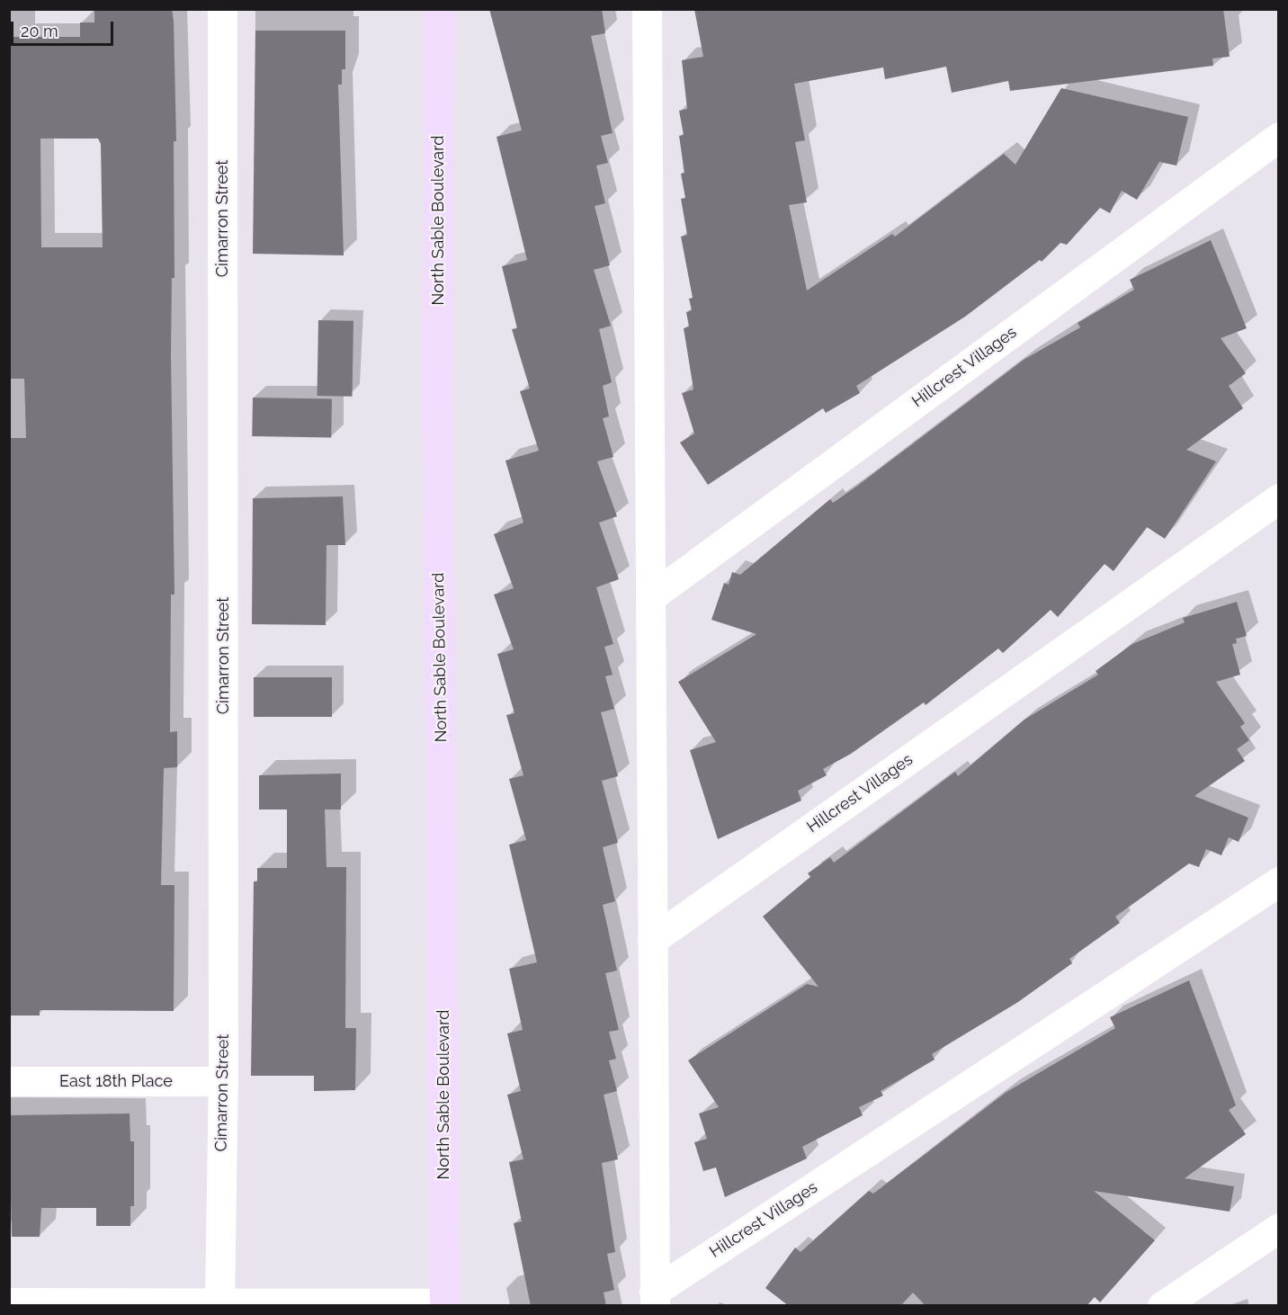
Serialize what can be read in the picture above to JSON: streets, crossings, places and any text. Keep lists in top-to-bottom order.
{
  "streets": {
    "street": [
      "Cimarron Street",
      "North Sable Boulevard",
      "Hillcrest Villages",
      "East 18th Place"
    ]
  },
  "crossings": [
    ["Cimarron Street", "East 18th Place"]
  ],
  "scale_bar": "20 m"
}
